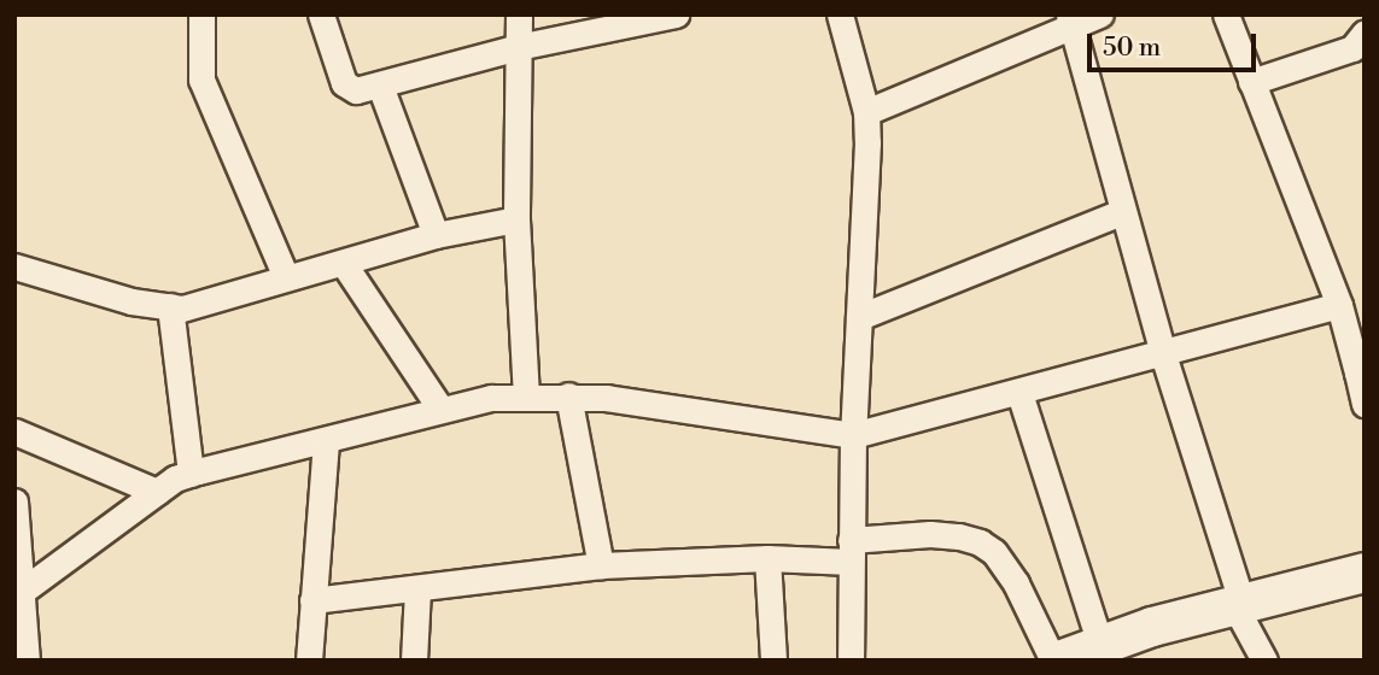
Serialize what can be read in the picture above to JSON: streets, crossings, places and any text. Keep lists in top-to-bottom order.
{
  "scale_bar": "50 m"
}
